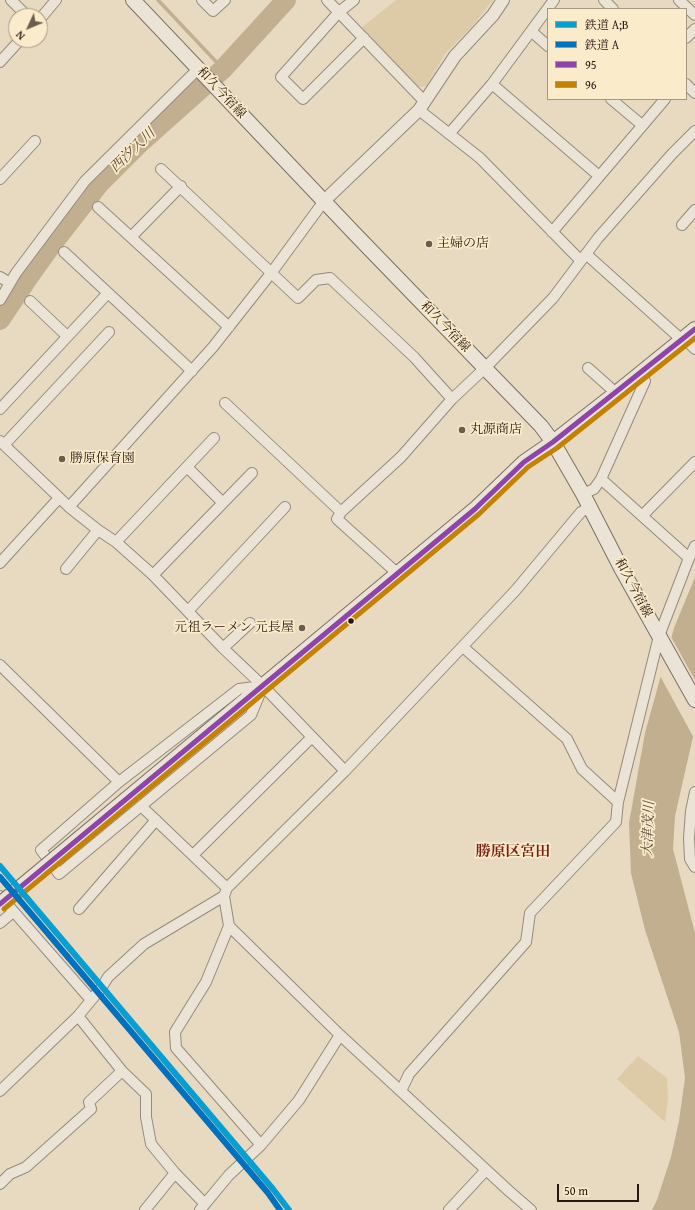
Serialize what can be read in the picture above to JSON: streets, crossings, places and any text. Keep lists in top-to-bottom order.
{
  "streets": {
    "main road": ["和久今宿線"]
  },
  "districts": ["勝原区宮田"],
  "water": ["西汐入川", "大津茂川"],
  "places": [
    "主婦の店",
    "丸源商店",
    "勝原保育園",
    "元祖ラーメン 元長屋"
  ],
  "lines": [
    "transit line 95",
    "transit line 96",
    "rail line A;B",
    "rail line A"
  ],
  "legend": [
    "鉄道 A;B",
    "鉄道 A",
    "95",
    "96"
  ],
  "scale_bar": "50 m",
  "north": "bottom left"
}
